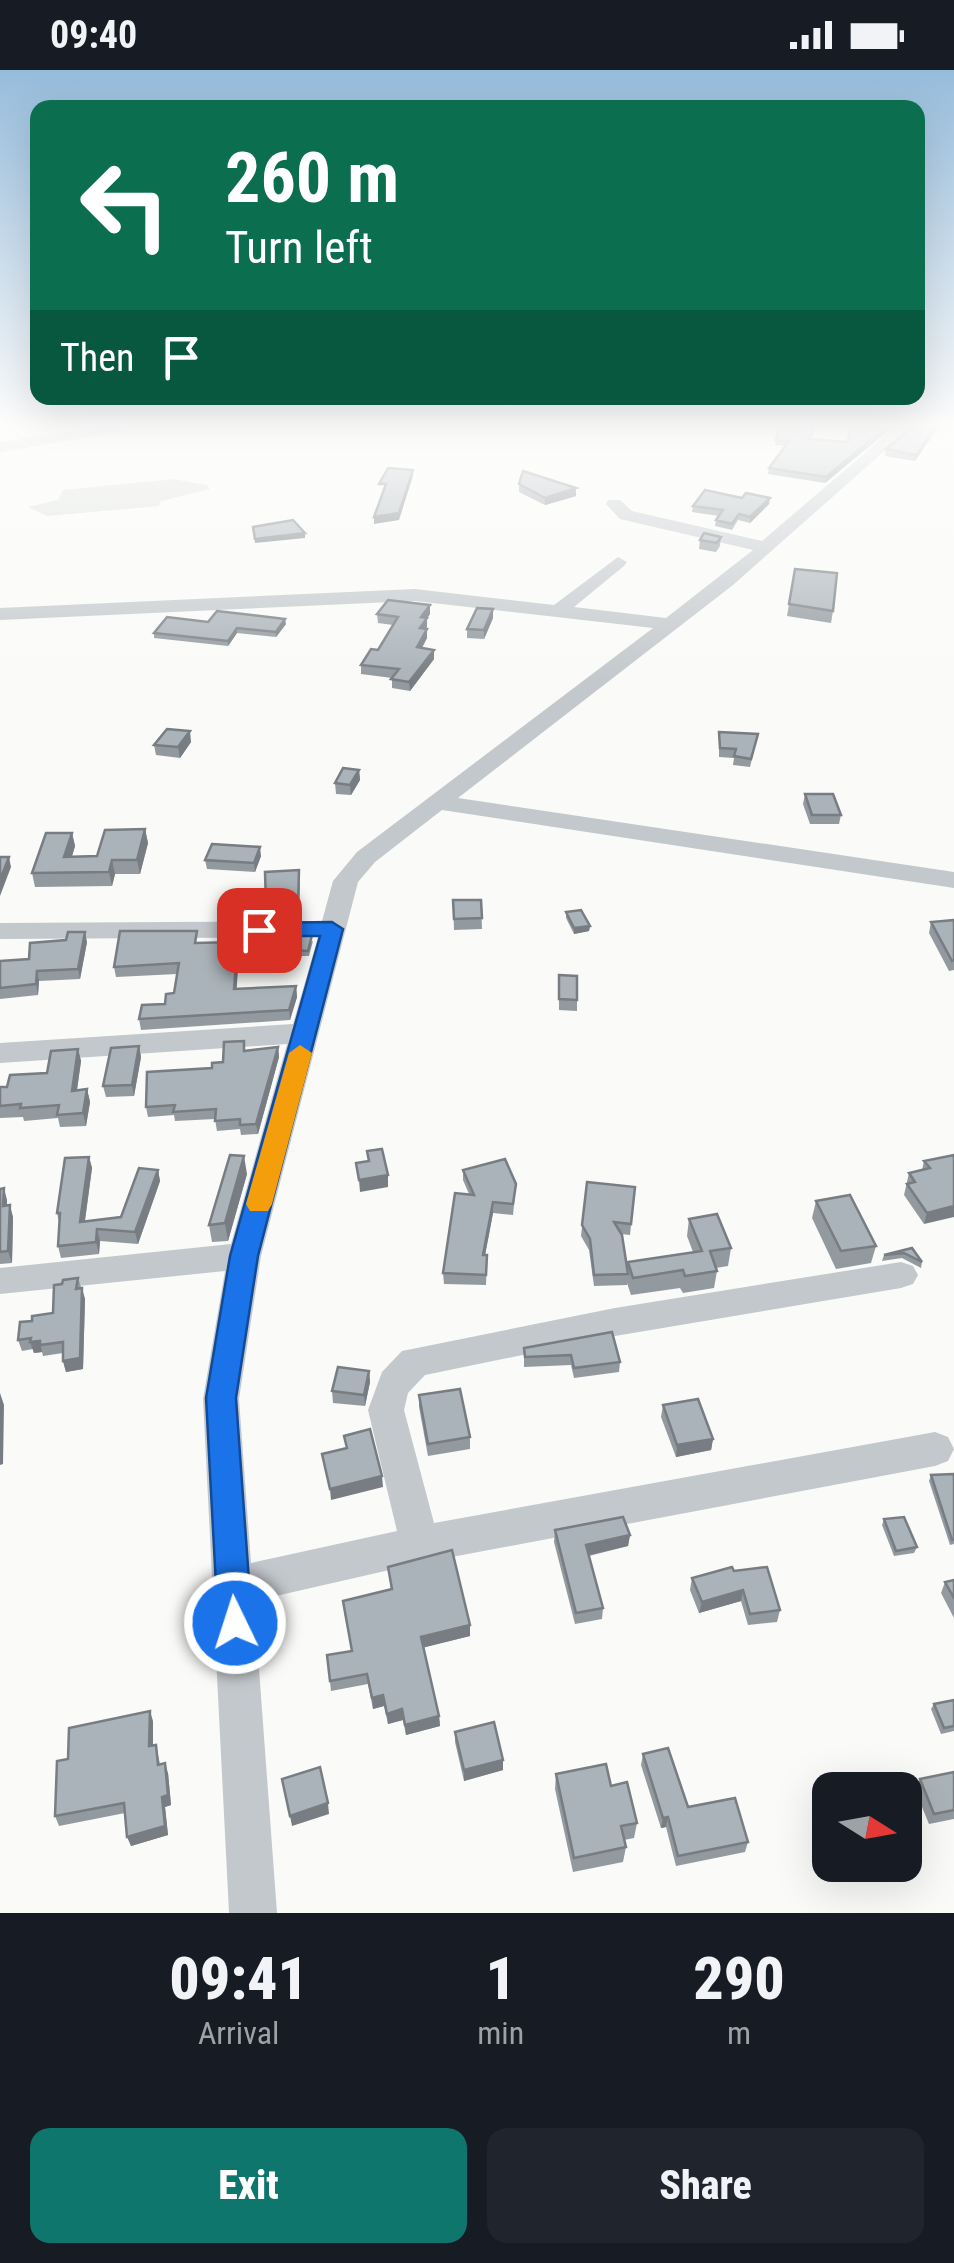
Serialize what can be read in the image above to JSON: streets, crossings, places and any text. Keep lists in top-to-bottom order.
{
  "north": "right",
  "page": {
    "status": "09:40",
    "turn": ["260 m", "Turn left"],
    "then": "Then",
    "eta": [
      "09:41",
      "Arrival",
      "1",
      "min",
      "290",
      "m"
    ],
    "buttons": ["Exit", "Share"]
  }
}
